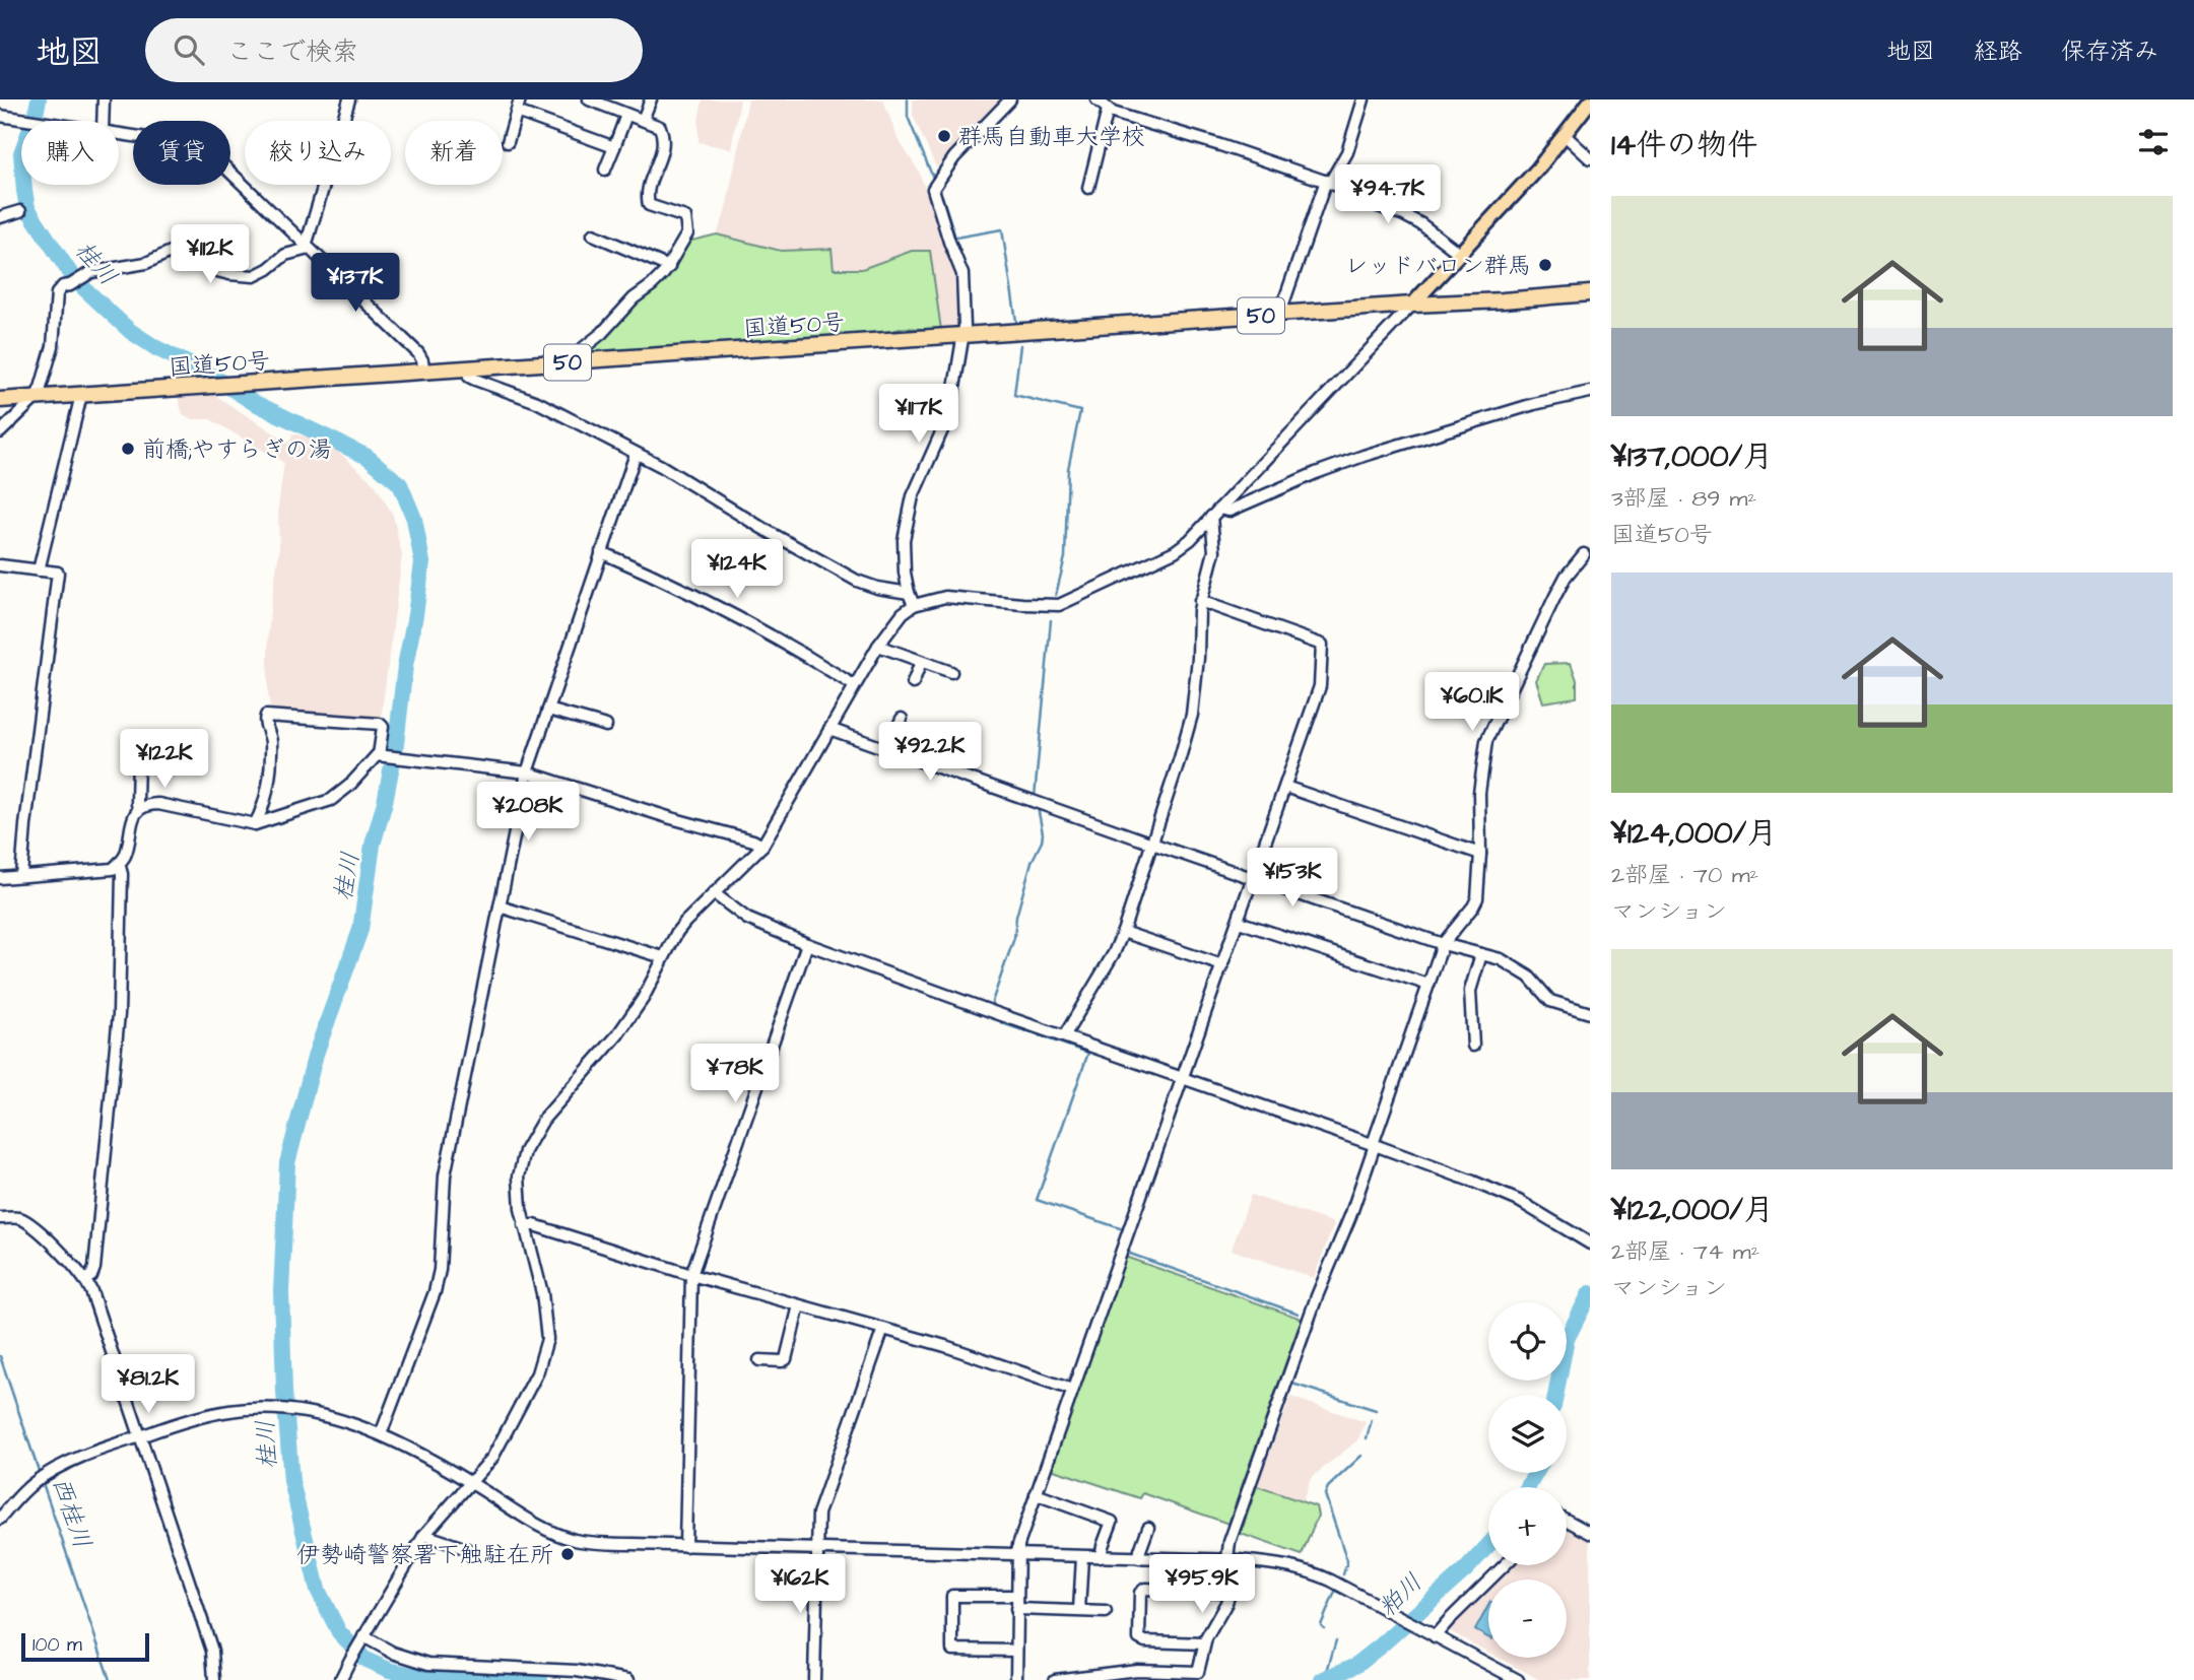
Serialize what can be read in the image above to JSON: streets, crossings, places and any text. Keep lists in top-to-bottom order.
{
  "streets": {
    "highway": ["50", "国道50号"]
  },
  "water": ["桂川", "西桂川", "粕川"],
  "places": [
    "群馬自動車大学校",
    "レッドバロン群馬",
    "前橋;やすらぎの湯",
    "伊勢崎警察署下触駐在所"
  ],
  "scale_bar": "100 m",
  "page": {
    "header": "地図",
    "search": "ここで検索",
    "nav": ["地図", "経路", "保存済み"],
    "heading": "14件の物件",
    "chip": [
      "購入",
      "賃貸",
      "絞り込み",
      "新着"
    ],
    "price": [
      "¥94.7K",
      "¥112K",
      "¥137K",
      "¥117K",
      "¥124K",
      "¥60.1K",
      "¥92.2K",
      "¥122K",
      "¥208K",
      "¥153K",
      "¥78K",
      "¥81.2K",
      "¥162K",
      "¥95.9K"
    ],
    "list": [
      {
        "name": "¥137,000/月",
        "note": "3部屋 · 89 m² · 国道50号"
      },
      {
        "name": "¥124,000/月",
        "note": "2部屋 · 70 m² · マンション"
      },
      {
        "name": "¥122,000/月",
        "note": "2部屋 · 74 m² · マンション"
      }
    ],
    "map_buttons": ["+", "−"],
    "scale": "100 m"
  }
}
